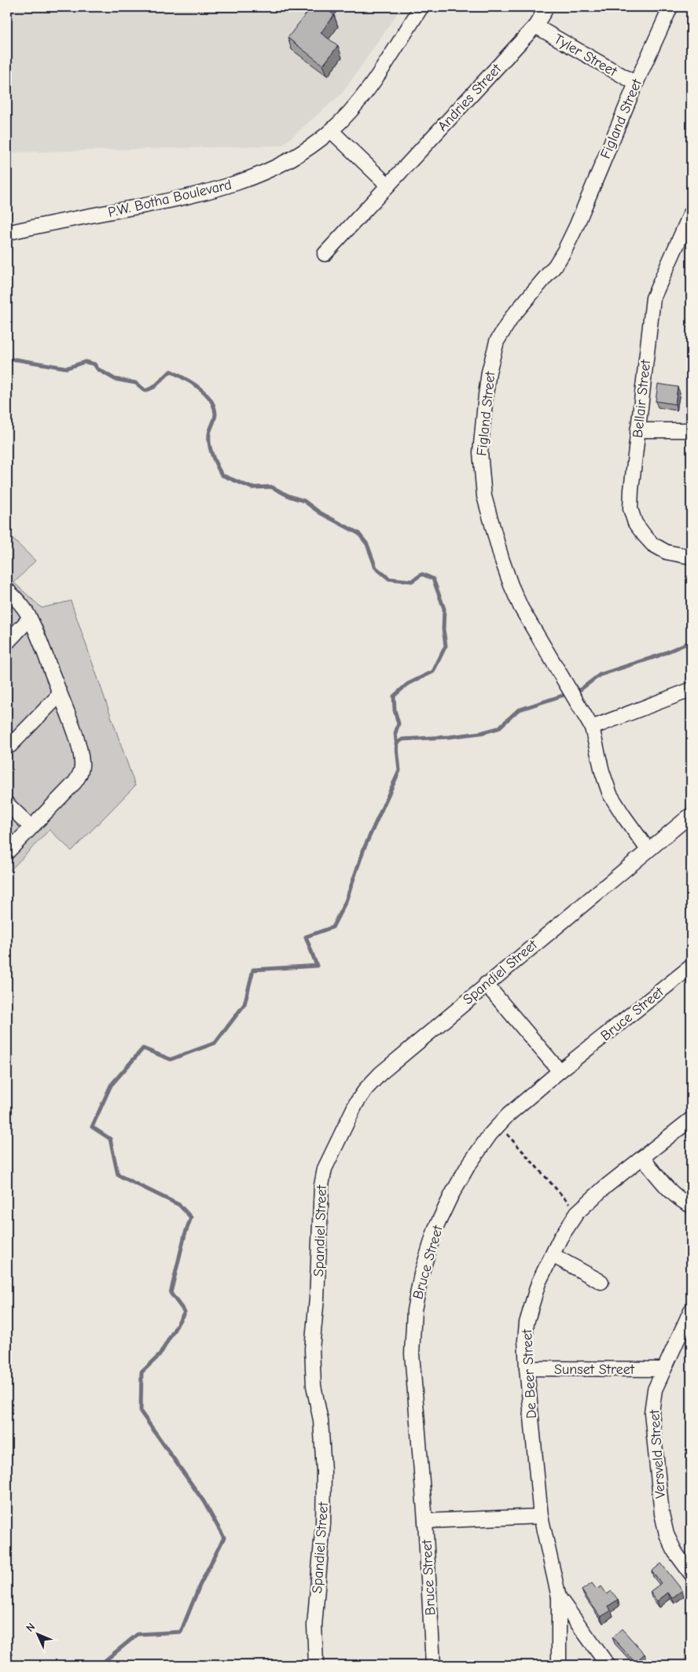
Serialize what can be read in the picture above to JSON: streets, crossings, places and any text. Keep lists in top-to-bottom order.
{
  "streets": {
    "street": [
      "Tyler Street",
      "Andries Street",
      "Figland Street",
      "P.W. Botha Boulevard",
      "Bellair Street",
      "Spandiel Street",
      "Bruce Street",
      "Sunset Street",
      "De Beer Street",
      "Versveld Street"
    ]
  },
  "crossings": [
    ["Tyler Street", "Andries Street"],
    ["Tyler Street", "Figland Street"],
    ["Figland Street", "Spandiel Street"],
    ["Sunset Street", "De Beer Street"],
    ["Sunset Street", "Versveld Street"]
  ],
  "north": "top left"
}
